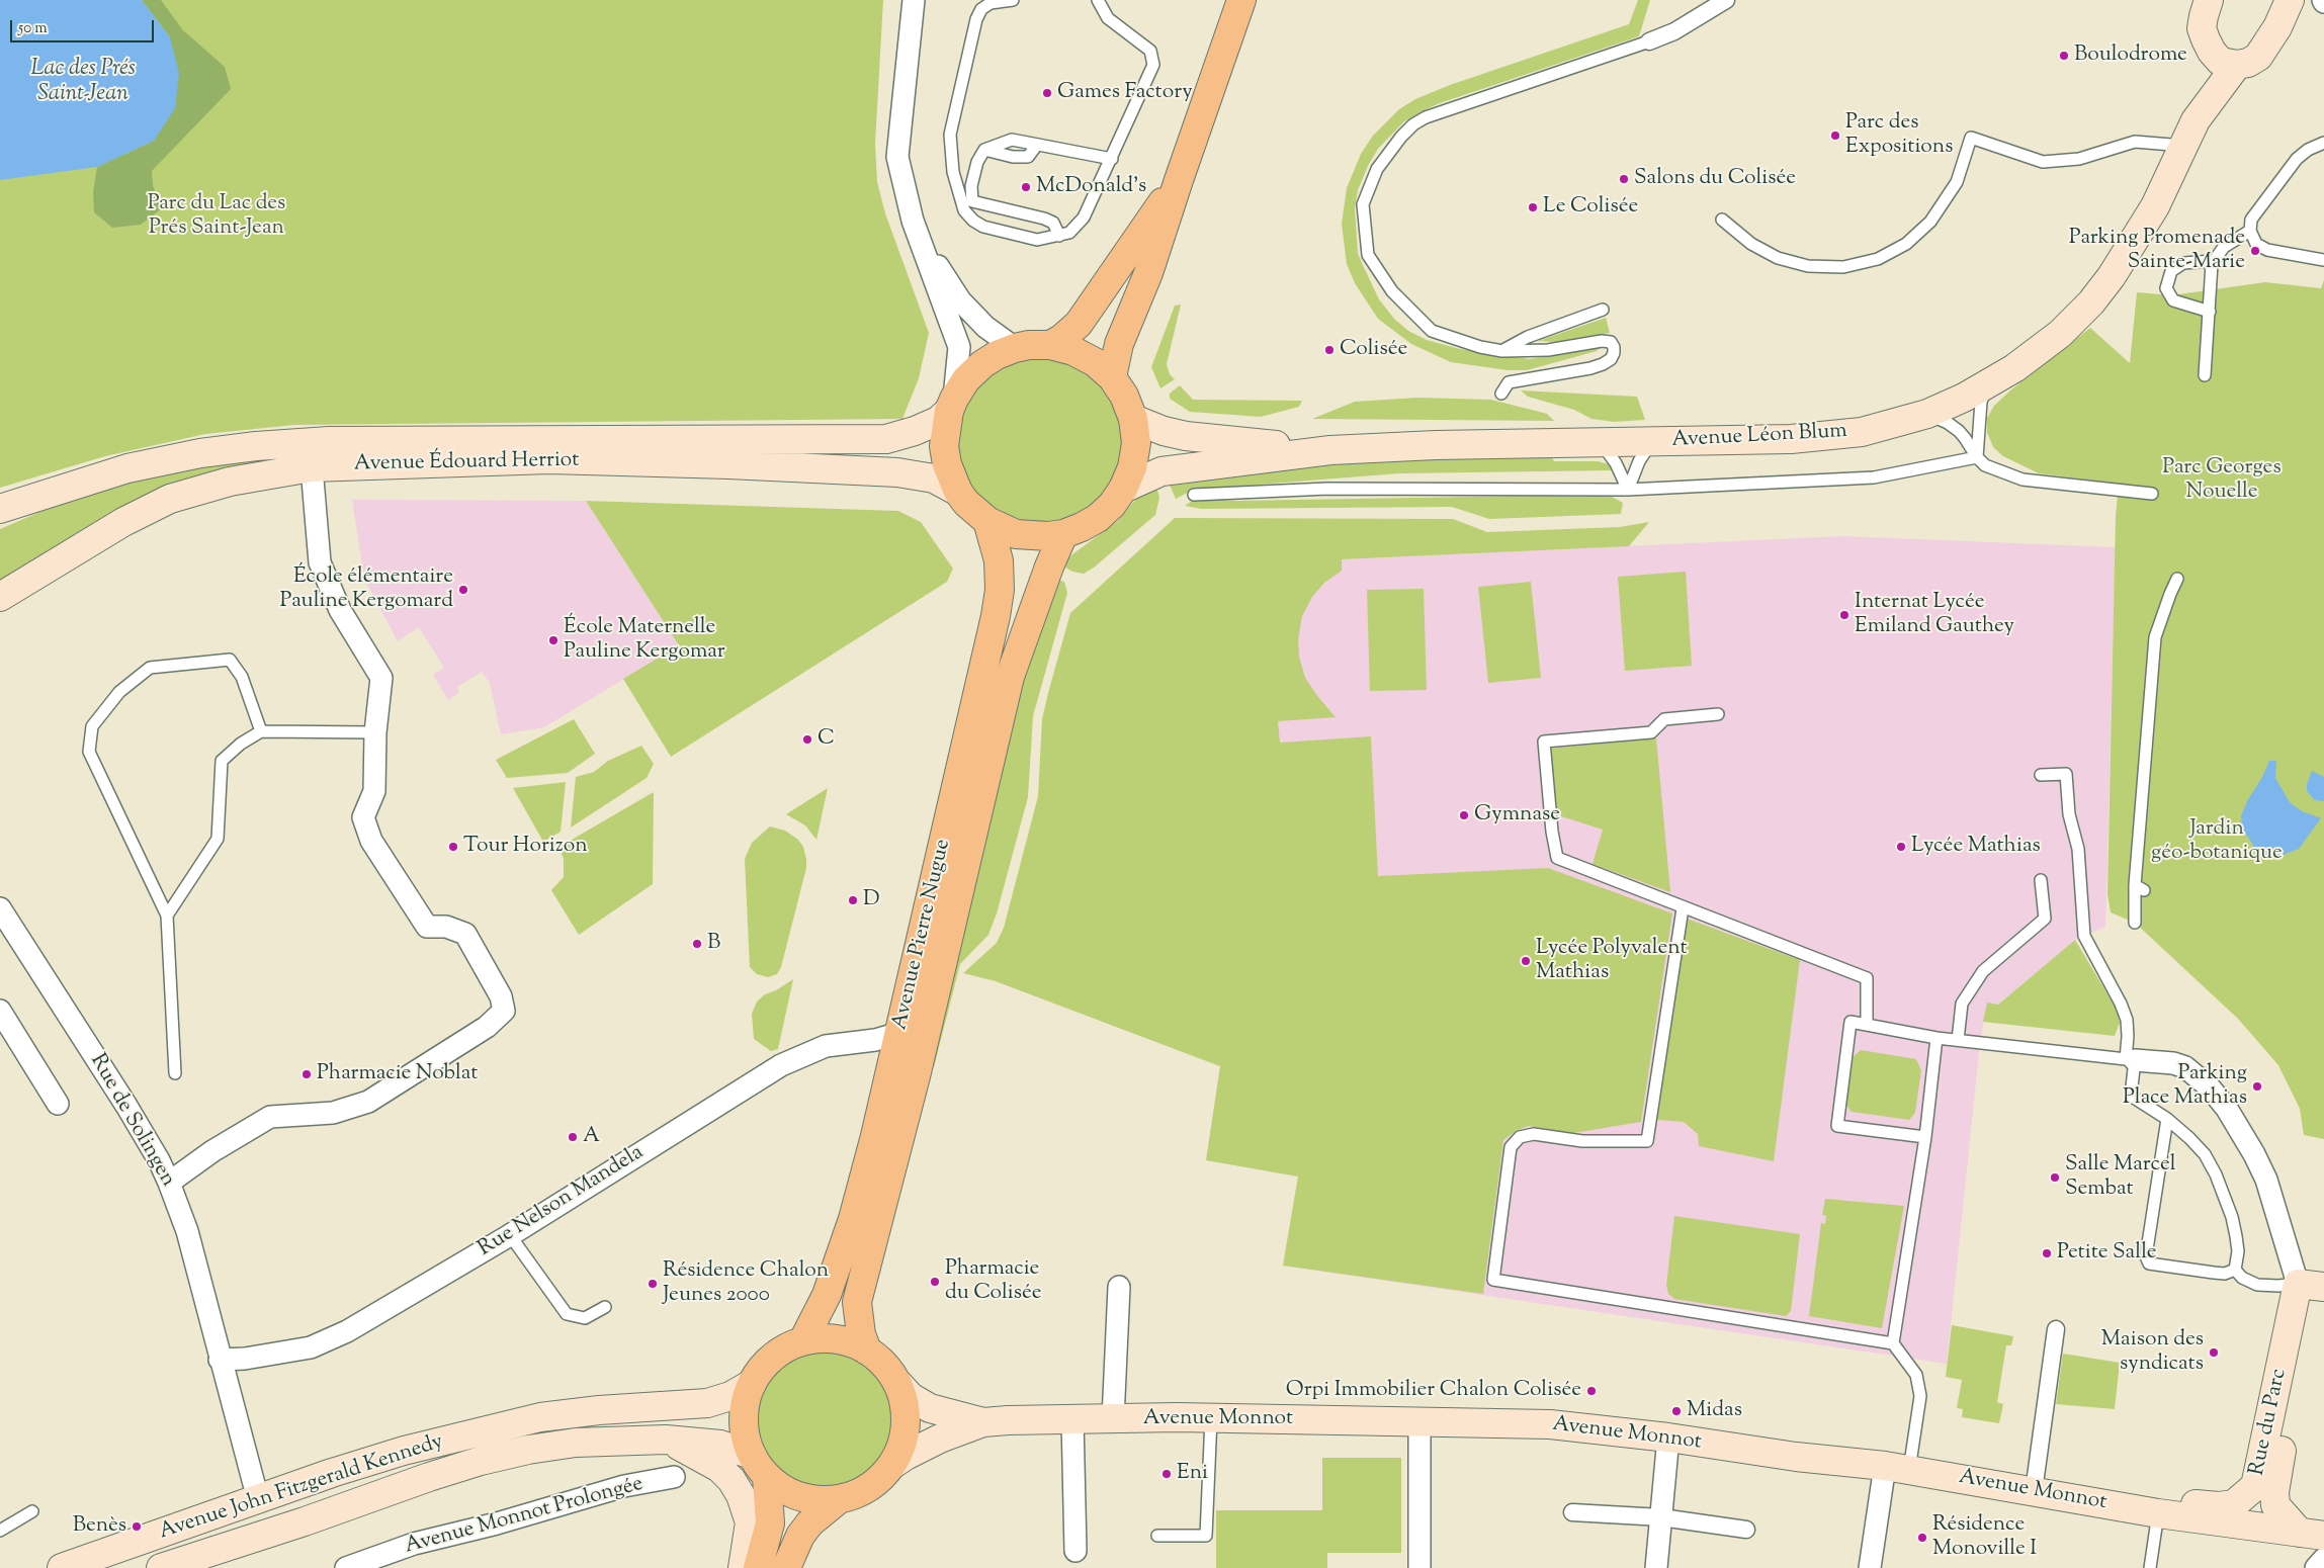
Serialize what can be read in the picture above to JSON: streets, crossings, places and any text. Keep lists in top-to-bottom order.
{
  "streets": {
    "main road": [
      "Avenue Léon Blum",
      "Avenue Édouard Herriot",
      "Avenue Pierre Nugue",
      "Avenue Monnot",
      "Rue du Parc",
      "Avenue John Fitzgerald Kennedy"
    ],
    "street": ["Rue de Solingen", "Rue Nelson Mandela", "Avenue Monnot Prolongée"]
  },
  "crossings": [
    ["Avenue Pierre Nugue", "Rue Nelson Mandela"],
    ["Avenue Pierre Nugue", "Avenue John Fitzgerald Kennedy"],
    ["Rue de Solingen", "Rue Nelson Mandela"],
    ["Rue de Solingen", "Avenue John Fitzgerald Kennedy"],
    ["Avenue Monnot", "Rue du Parc"]
  ],
  "water": ["Lac des Prés Saint-Jean"],
  "parks": ["Parc du Lac des Prés Saint-Jean", "Parc Georges Nouelle", "Jardin géo-botanique"],
  "places": [
    "Boulodrome",
    "Games Factory",
    "Parc des Expositions",
    "Salons du Colisée",
    "McDonald's",
    "Le Colisée",
    "Parking Promenade Sainte-Marie",
    "Colisée",
    "École élémentaire Pauline Kergomard",
    "Internat Lycée Emiland Gauthey",
    "École Maternelle Pauline Kergomar",
    "C",
    "Gymnase",
    "Tour Horizon",
    "Lycée Mathias",
    "D",
    "B",
    "Lycée Polyvalent Mathias",
    "Pharmacie Noblat",
    "Parking Place Mathias",
    "A",
    "Salle Marcel Sembat",
    "Petite Salle",
    "Pharmacie du Colisée",
    "Résidence Chalon Jeunes 2000",
    "Maison des syndicats",
    "Orpi Immobilier Chalon Colisée",
    "Midas",
    "Eni",
    "Benès",
    "Résidence Monoville I"
  ],
  "scale_bar": "50 m"
}
